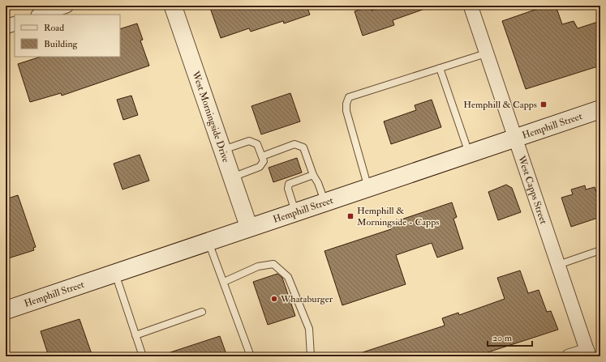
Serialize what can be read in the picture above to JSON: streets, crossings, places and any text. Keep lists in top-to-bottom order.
{
  "streets": {
    "main road": ["Hemphill Street"],
    "street": ["West Morningside Drive", "West Capps Street"]
  },
  "crossings": [
    ["West Morningside Drive", "Hemphill Street"],
    ["Hemphill Street", "West Capps Street"]
  ],
  "places": {
    "transit": ["Hemphill & Capps", "Hemphill & Morningside - Capps"],
    "other": ["Whataburger"]
  },
  "legend": ["Road", "Building"],
  "scale_bar": "20 m"
}
